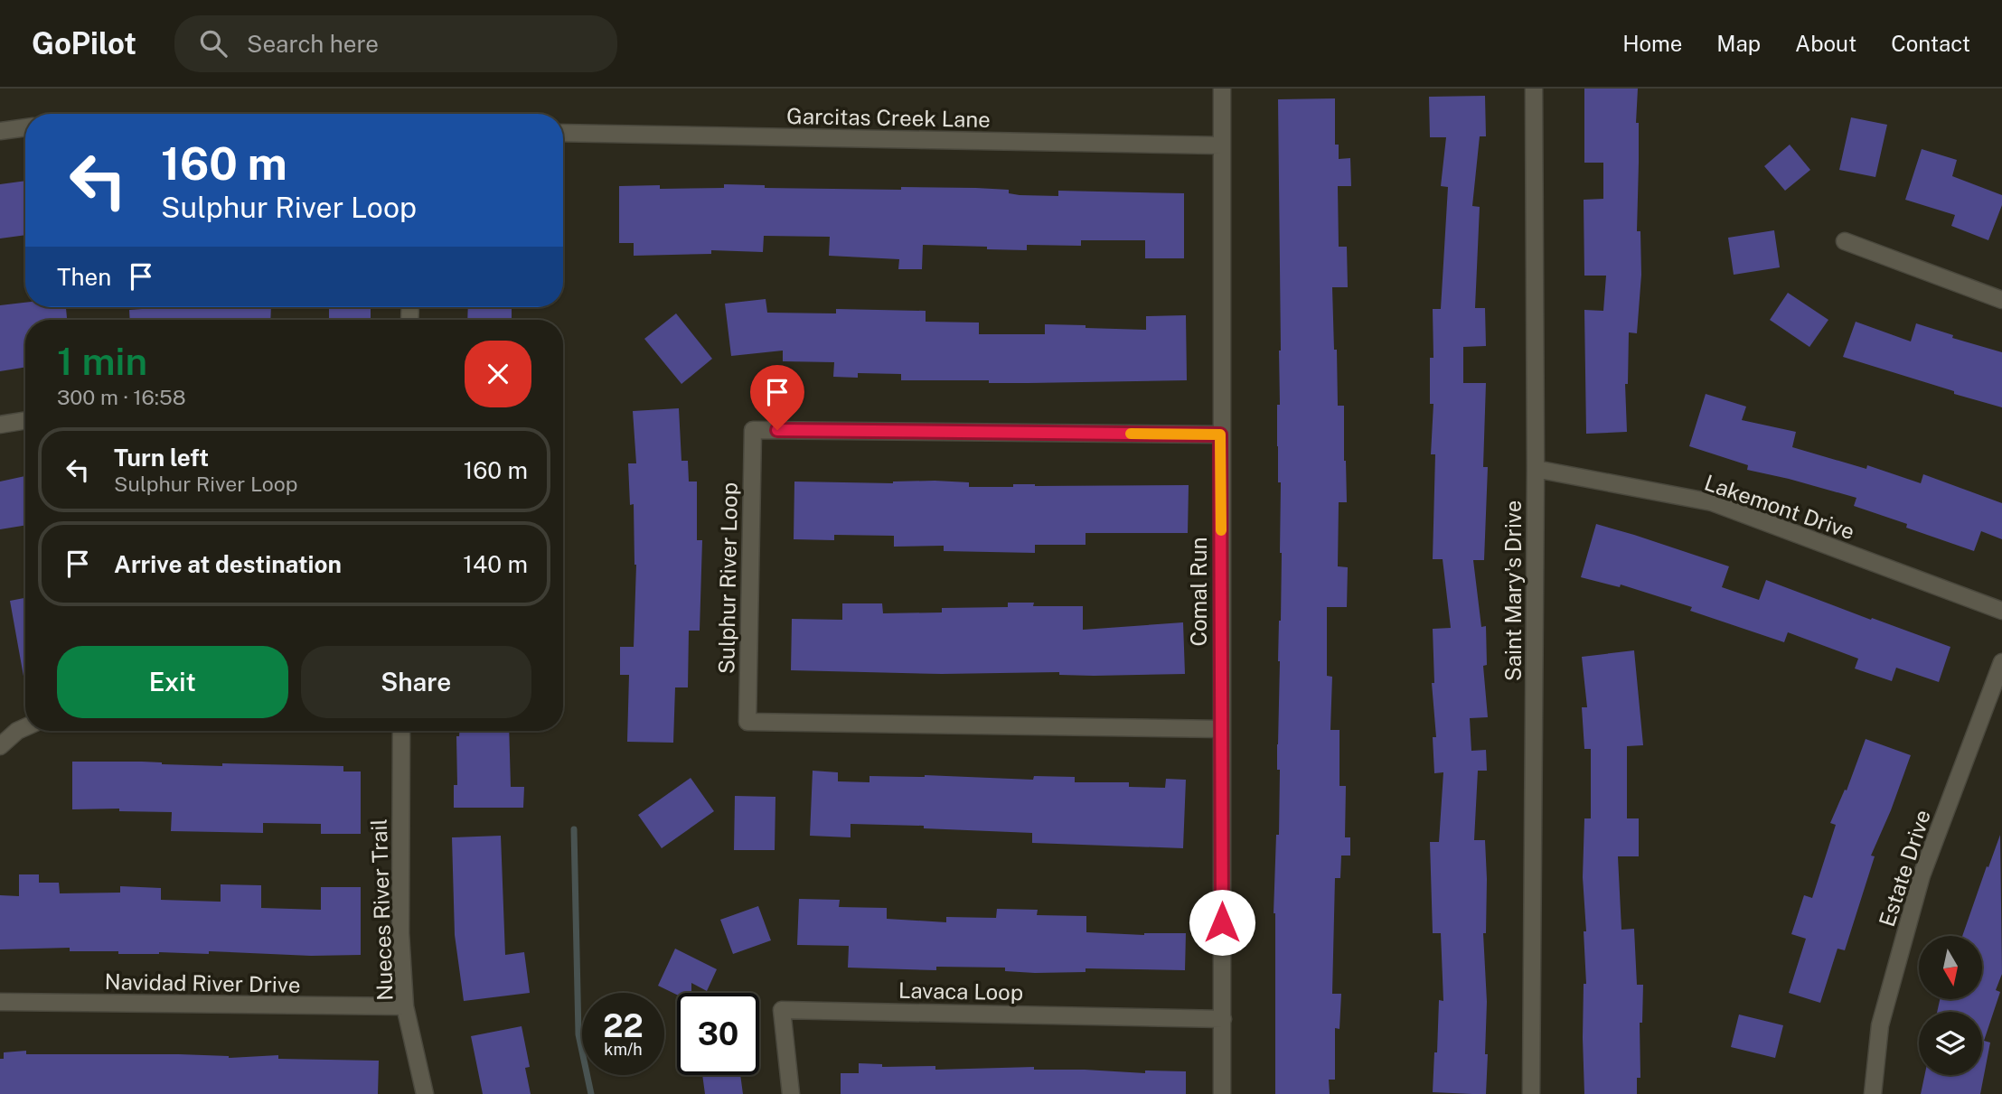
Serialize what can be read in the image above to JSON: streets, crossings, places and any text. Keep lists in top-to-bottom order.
{
  "streets": {
    "street": [
      "Garcitas Creek Lane",
      "Lakemont Drive",
      "Sulphur River Loop",
      "Saint Mary's Drive",
      "Comal Run",
      "Estate Drive",
      "Nueces River Trail",
      "Navidad River Drive",
      "Lavaca Loop"
    ]
  },
  "crossings": [
    ["Garcitas Creek Lane", "Comal Run"],
    ["Lakemont Drive", "Saint Mary's Drive"],
    ["Sulphur River Loop", "Comal Run"],
    ["Comal Run", "Lavaca Loop"],
    ["Nueces River Trail", "Navidad River Drive"]
  ],
  "north": "bottom",
  "page": {
    "header": "GoPilot",
    "search": "Search here",
    "nav": [
      "Home",
      "Map",
      "About",
      "Contact"
    ],
    "turn": ["160 m", "Sulphur River Loop"],
    "then": "Then",
    "heading": ["1 min", "300 m · 16:58"],
    "list": [
      {
        "name": "Turn left",
        "note": "Sulphur River Loop",
        "value": "160 m"
      },
      {
        "name": "Arrive at destination",
        "value": "140 m"
      }
    ],
    "buttons": ["Exit", "Share"],
    "speed": "22 km/h",
    "limit": "30"
  }
}
